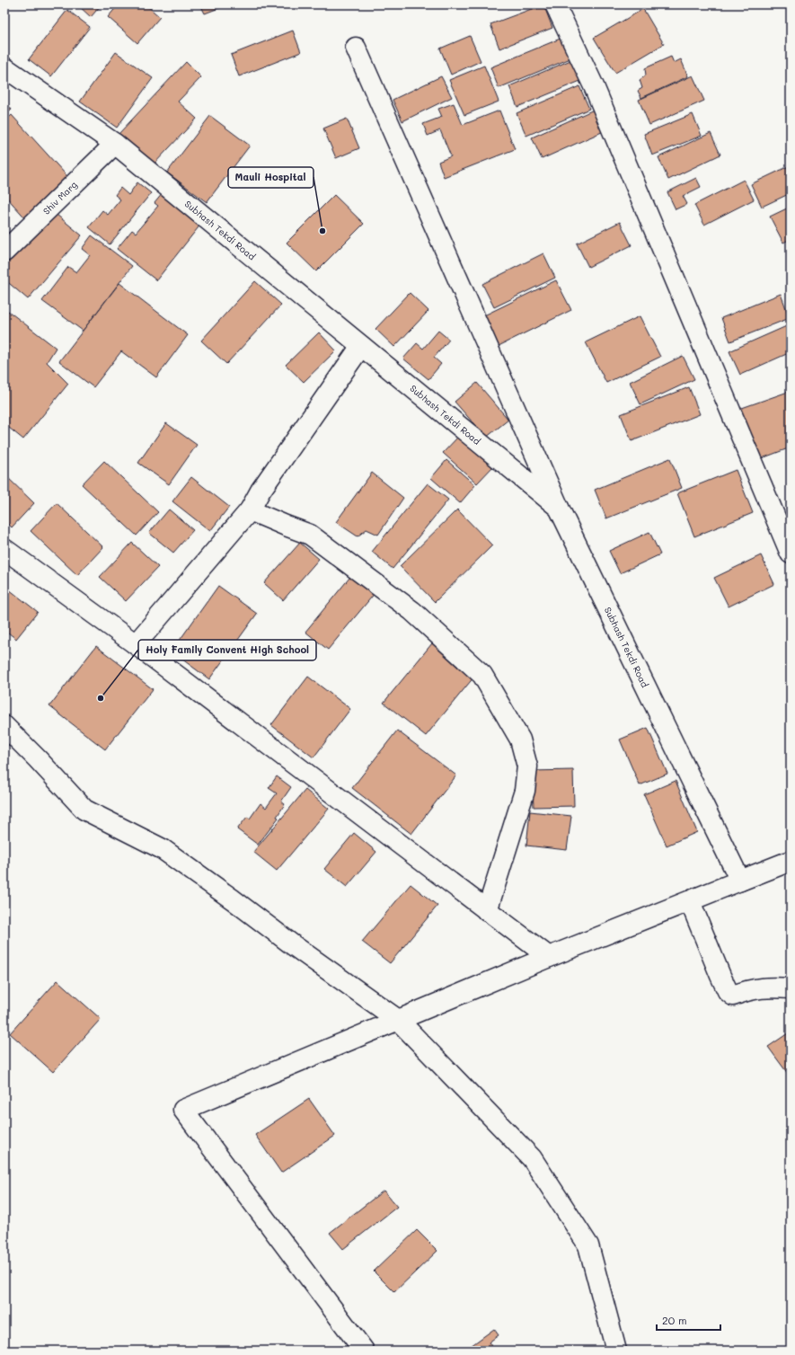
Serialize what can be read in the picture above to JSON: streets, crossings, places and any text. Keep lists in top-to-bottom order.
{
  "streets": {
    "street": ["Shiv Marg", "Subhash Tekdi Road"]
  },
  "crossings": [
    ["Shiv Marg", "Subhash Tekdi Road"]
  ],
  "places": ["Mauli Hospital", "Holy Family Convent High School"],
  "scale_bar": "20 m"
}
